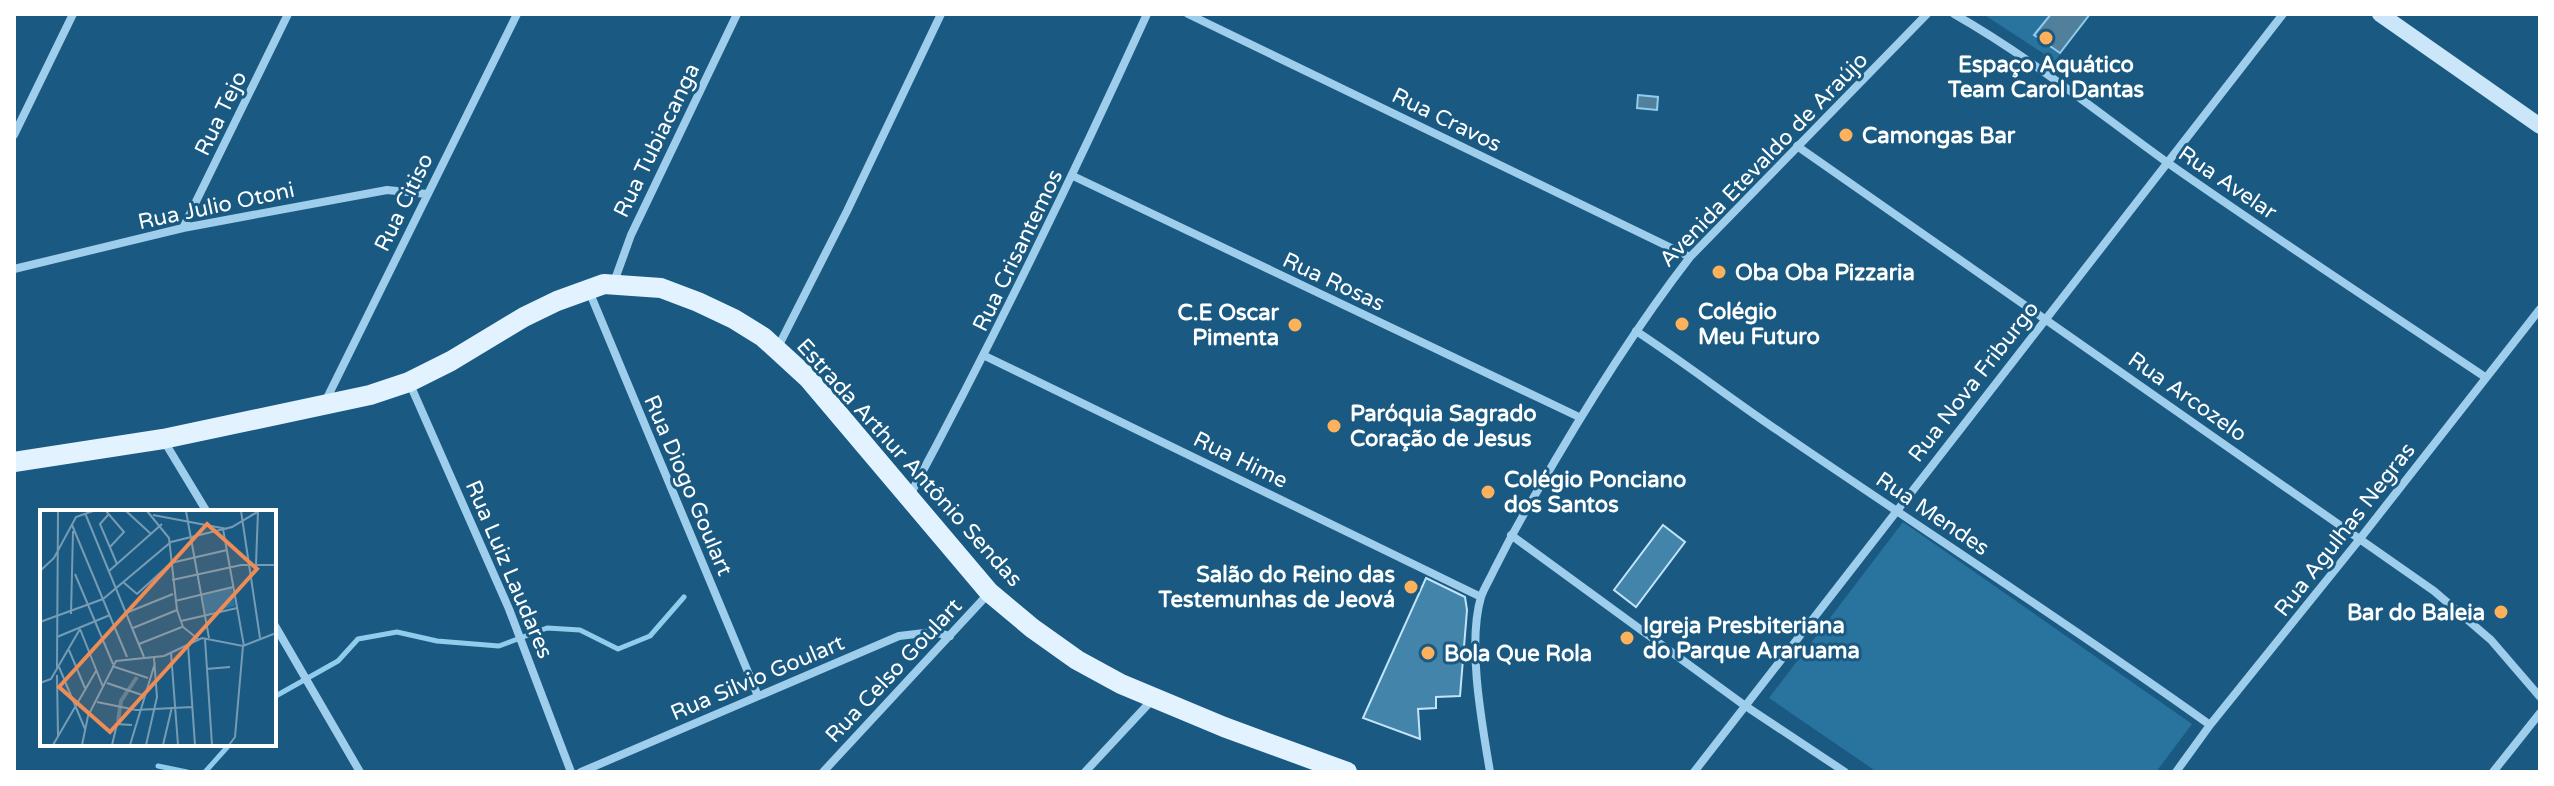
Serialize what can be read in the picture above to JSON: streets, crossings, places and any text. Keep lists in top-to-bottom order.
{
  "streets": {
    "main road": ["Estrada Arthur Antônio Sendas"],
    "street": [
      "Rua Tejo",
      "Rua Cravos",
      "Rua Tubiacanga",
      "Avenida Etevaldo de Araújo",
      "Rua Avelar",
      "Rua Citiso",
      "Rua Julio Otoni",
      "Rua Crisantemos",
      "Rua Rosas",
      "Rua Nova Friburgo",
      "Rua Arcozelo",
      "Rua Hime",
      "Rua Diogo Goulart",
      "Rua Mendes",
      "Rua Agulhas Negras",
      "Rua Luiz Laudares",
      "Rua Celso Goulart",
      "Rua Silvio Goulart"
    ]
  },
  "crossings": [
    ["Rua Tejo", "Rua Julio Otoni"],
    ["Rua Cravos", "Avenida Etevaldo de Araújo"],
    ["Rua Tubiacanga", "Estrada Arthur Antônio Sendas"],
    ["Avenida Etevaldo de Araújo", "Rua Rosas"],
    ["Avenida Etevaldo de Araújo", "Rua Arcozelo"],
    ["Avenida Etevaldo de Araújo", "Rua Hime"],
    ["Avenida Etevaldo de Araújo", "Rua Mendes"],
    ["Rua Avelar", "Rua Nova Friburgo"],
    ["Rua Avelar", "Rua Agulhas Negras"],
    ["Rua Citiso", "Rua Julio Otoni"],
    ["Rua Citiso", "Estrada Arthur Antônio Sendas"],
    ["Rua Crisantemos", "Rua Rosas"],
    ["Rua Crisantemos", "Rua Hime"],
    ["Rua Crisantemos", "Estrada Arthur Antônio Sendas"],
    ["Rua Nova Friburgo", "Rua Arcozelo"],
    ["Rua Nova Friburgo", "Rua Mendes"],
    ["Rua Arcozelo", "Rua Agulhas Negras"],
    ["Estrada Arthur Antônio Sendas", "Rua Diogo Goulart"],
    ["Estrada Arthur Antônio Sendas", "Rua Luiz Laudares"],
    ["Estrada Arthur Antônio Sendas", "Rua Celso Goulart"],
    ["Rua Diogo Goulart", "Rua Silvio Goulart"],
    ["Rua Mendes", "Rua Agulhas Negras"],
    ["Rua Celso Goulart", "Rua Silvio Goulart"]
  ],
  "places": [
    "Espaço Aquático Team Carol Dantas",
    "Camongas Bar",
    "Oba Oba Pizzaria",
    "Colégio Meu Futuro",
    "C.E Oscar Pimenta",
    "Paróquia Sagrado Coração de Jesus",
    "Colégio Ponciano dos Santos",
    "Salão do Reino das Testemunhas de Jeová",
    "Bar do Baleia",
    "Igreja Presbiteriana do Parque Araruama",
    "Bola Que Rola"
  ]
}
